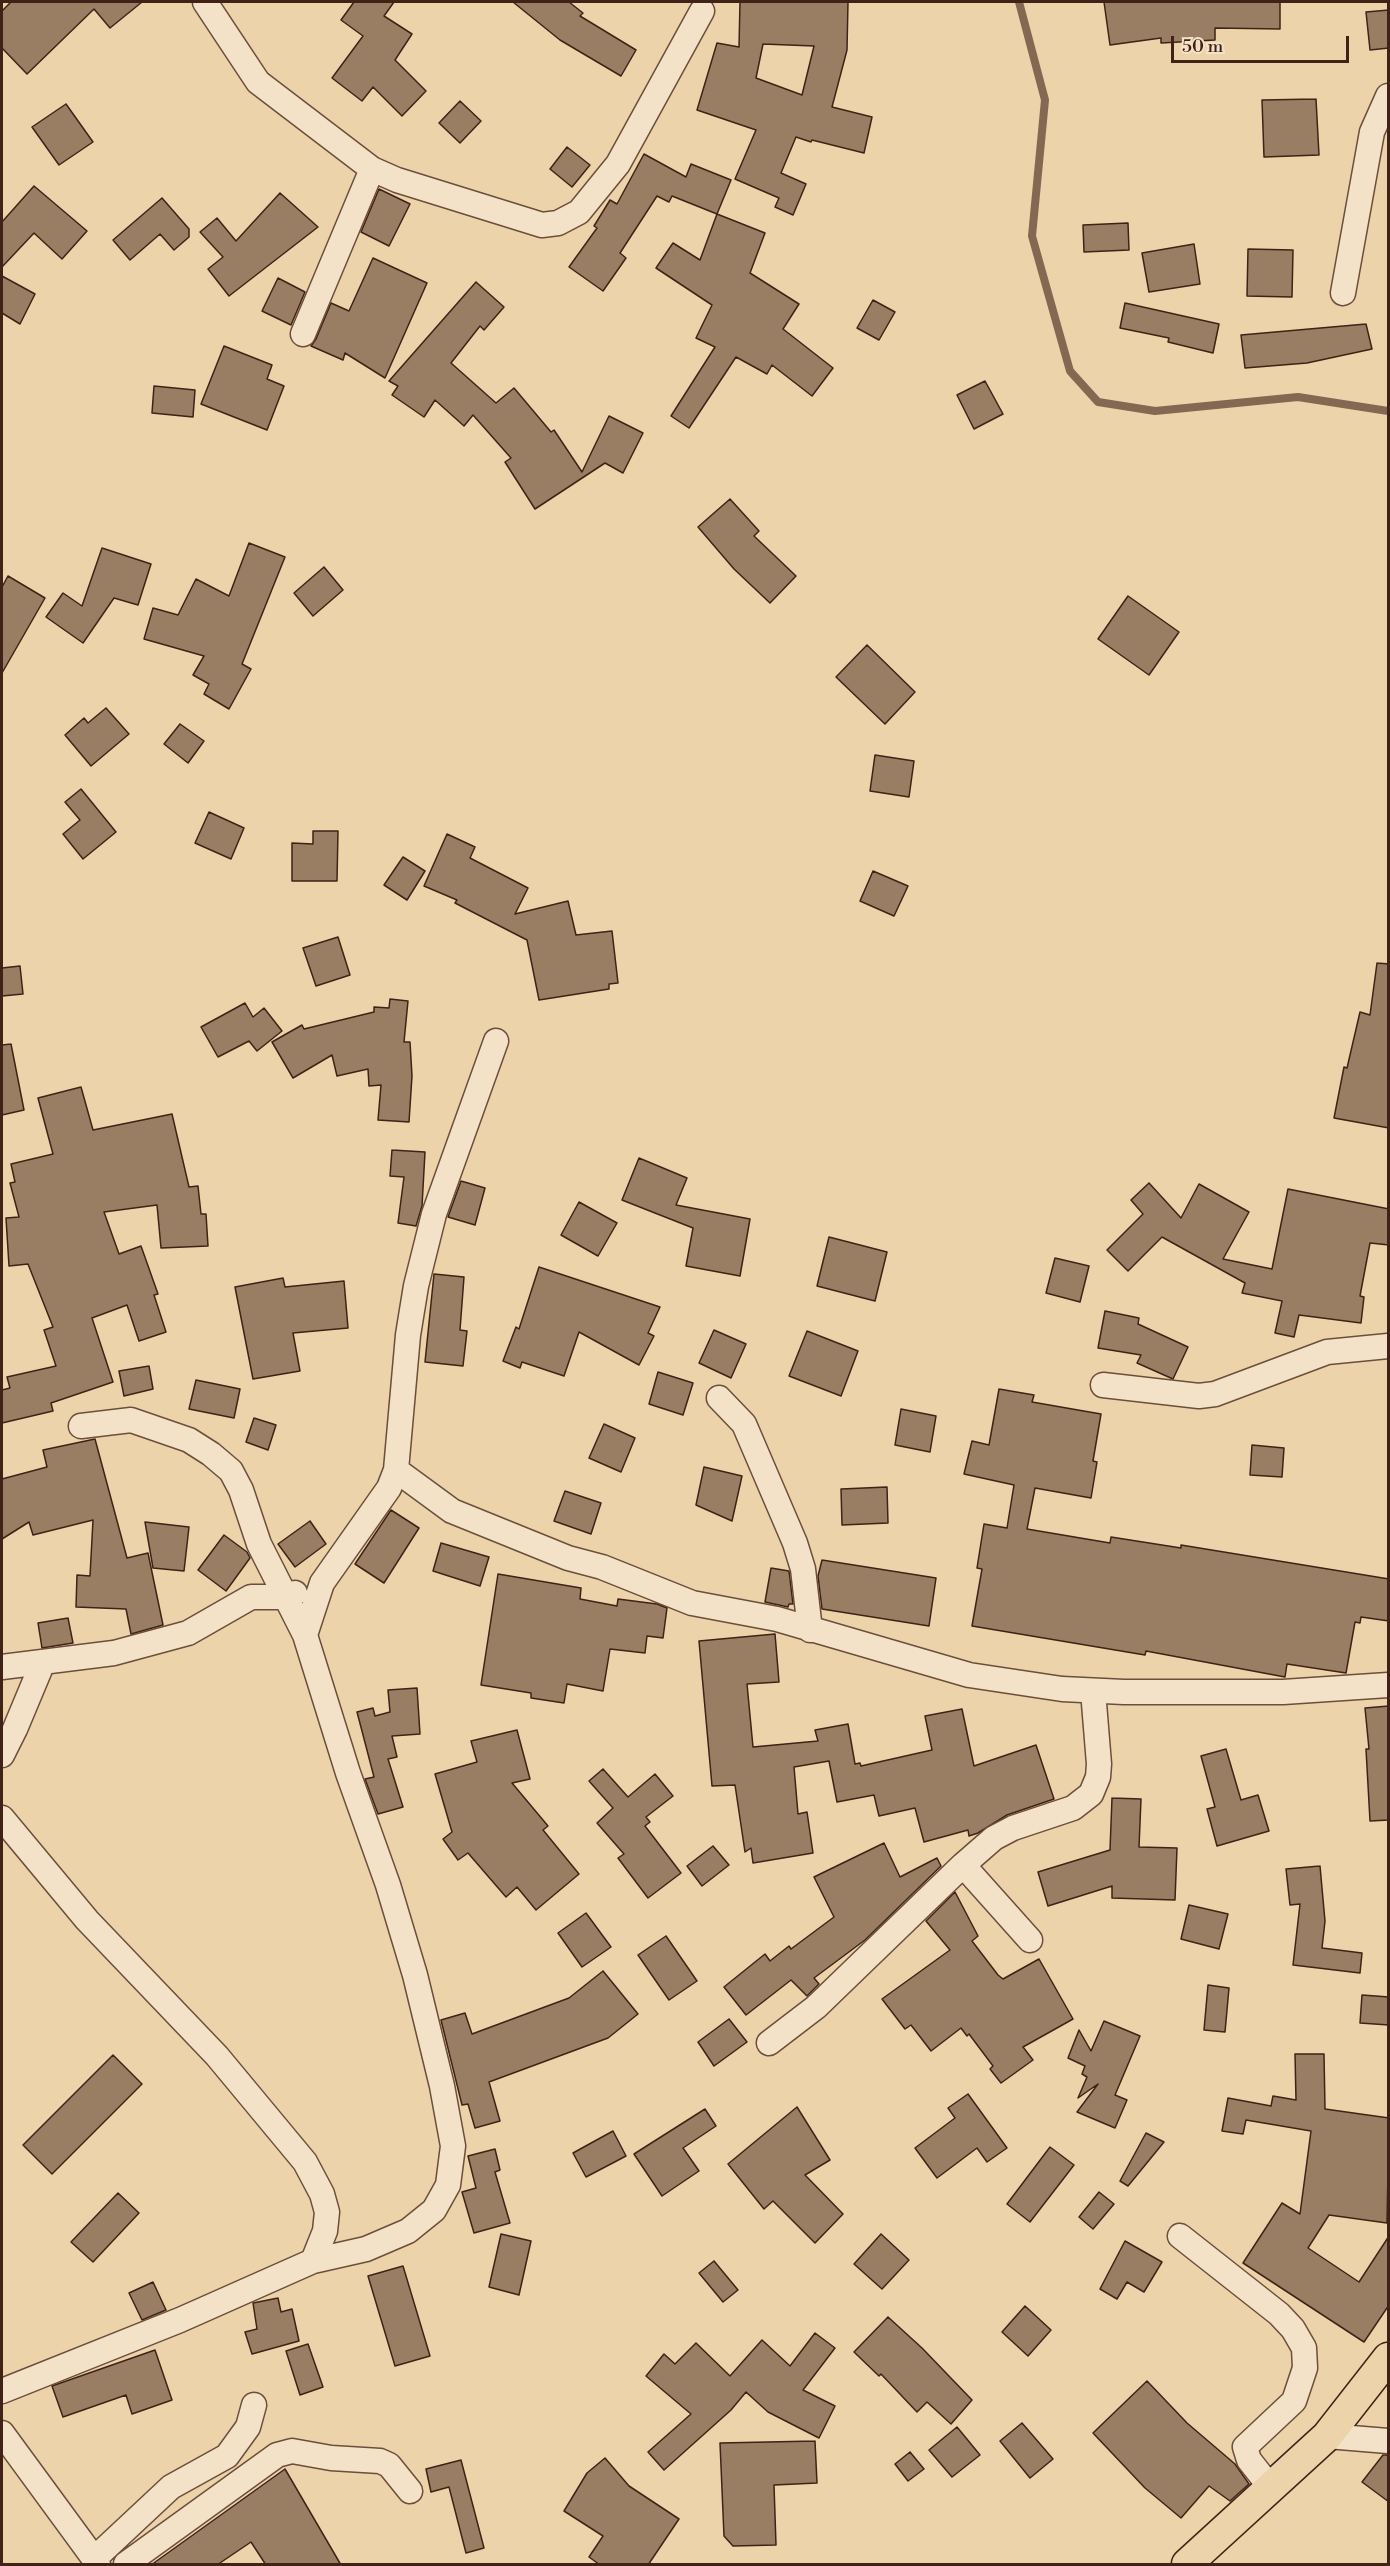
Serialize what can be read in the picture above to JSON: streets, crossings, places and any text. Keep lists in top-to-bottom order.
{
  "scale_bar": "50 m"
}
